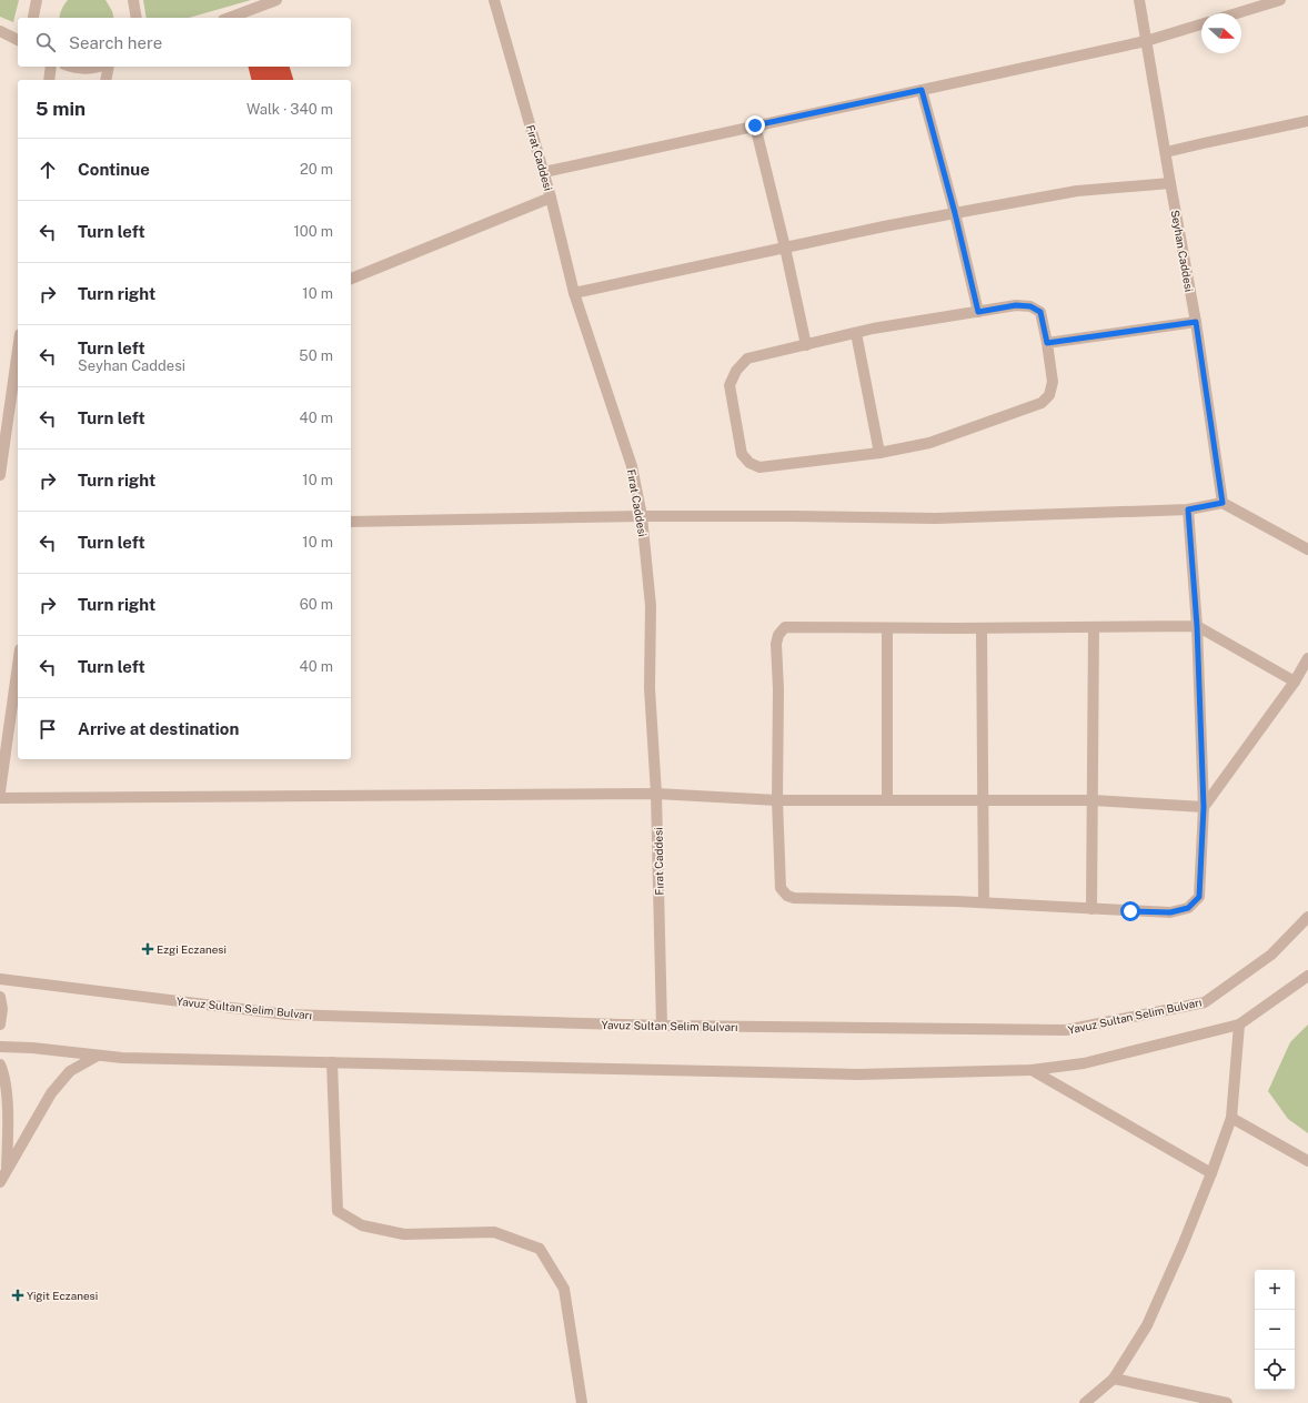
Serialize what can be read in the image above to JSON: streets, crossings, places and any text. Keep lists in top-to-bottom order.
{
  "streets": {
    "street": ["Fırat Caddesi", "Seyhan Caddesi", "Yavuz Sultan Selim Bulvarı"]
  },
  "crossings": [
    ["Fırat Caddesi", "Yavuz Sultan Selim Bulvarı"]
  ],
  "places": {
    "health": ["Ezgi Eczanesi", "Yiğit Eczanesi"]
  },
  "north": "right",
  "page": {
    "search": "Search here",
    "heading": ["5 min", "Walk · 340 m"],
    "list": [
      ["Continue", "20 m"],
      ["Turn left", "100 m"],
      ["Turn right", "10 m"],
      ["Turn left", "Seyhan Caddesi", "50 m"],
      ["Turn left", "40 m"],
      ["Turn right", "10 m"],
      ["Turn left", "10 m"],
      ["Turn right", "60 m"],
      ["Turn left", "40 m"],
      "Arrive at destination"
    ],
    "map_buttons": ["+", "−"]
  }
}
